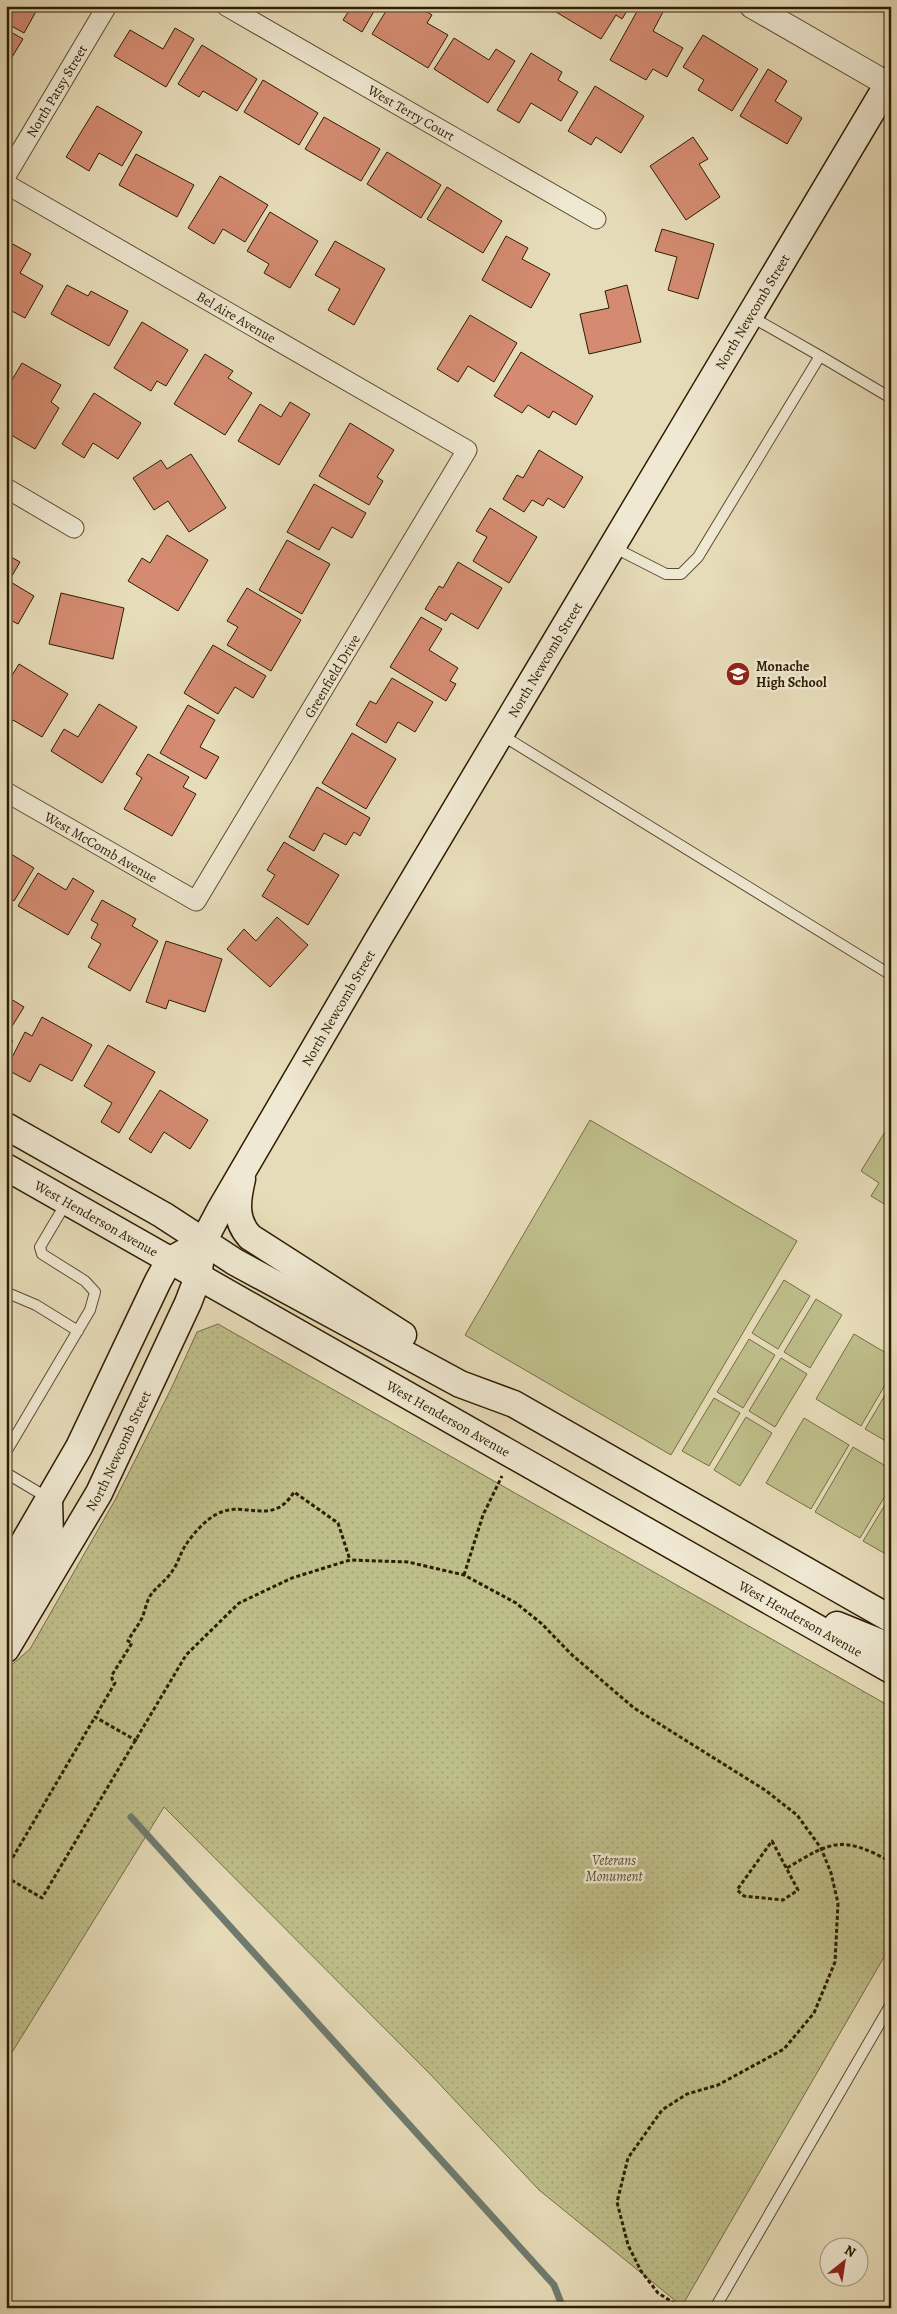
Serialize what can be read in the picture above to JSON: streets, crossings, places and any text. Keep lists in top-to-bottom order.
{
  "streets": {
    "main road": ["North Newcomb Street", "West Henderson Avenue"],
    "street": [
      "North Patsy Street",
      "West Terry Court",
      "Bel Aire Avenue",
      "Greenfield Drive",
      "West McComb Avenue"
    ]
  },
  "crossings": [
    ["North Newcomb Street", "West Henderson Avenue"],
    ["Bel Aire Avenue", "Greenfield Drive"],
    ["Greenfield Drive", "West McComb Avenue"]
  ],
  "parks": ["Veterans Monument"],
  "places": {
    "school or university": ["Monache High School"]
  },
  "north": "top right"
}
